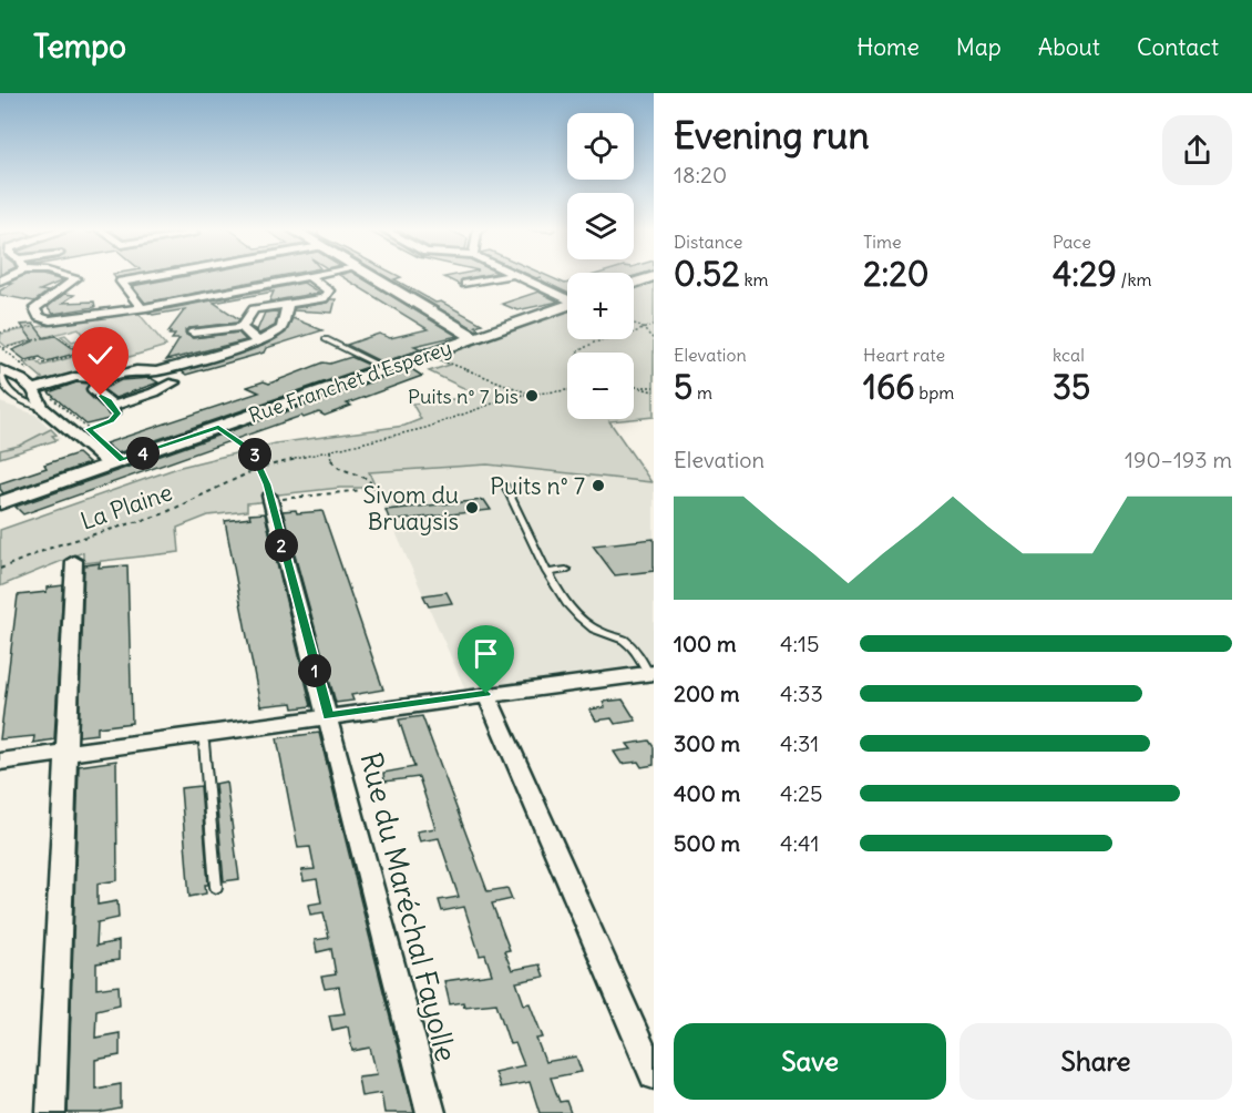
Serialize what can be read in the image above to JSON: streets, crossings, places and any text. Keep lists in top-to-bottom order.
{
  "streets": {
    "street": ["Rue Franchet d'Esperey", "Rue du Maréchal Fayolle"],
    "path": ["La Plaine"]
  },
  "places": ["Puits n° 7 bis", "Puits n° 7", "Sivom du Bruaysis"],
  "page": {
    "header": "Tempo",
    "nav": [
      "Home",
      "Map",
      "About",
      "Contact"
    ],
    "heading": ["Evening run", "18:20"],
    "map_buttons": ["+", "−"],
    "stats": [
      ["Distance", "0.52 km"],
      ["Time", "2:20"],
      ["Pace", "4:29 /km"],
      ["Elevation", "5 m"],
      ["Heart rate", "166 bpm"],
      ["kcal", "35"]
    ],
    "chart": ["Elevation", "190–193 m"],
    "pins": [
      "4",
      "3",
      "2",
      "1"
    ],
    "list": [
      {
        "name": "100 m",
        "note": "4:15"
      },
      {
        "name": "200 m",
        "note": "4:33"
      },
      {
        "name": "300 m",
        "note": "4:31"
      },
      {
        "name": "400 m",
        "note": "4:25"
      },
      {
        "name": "500 m",
        "note": "4:41"
      }
    ],
    "buttons": ["Save", "Share"]
  }
}
